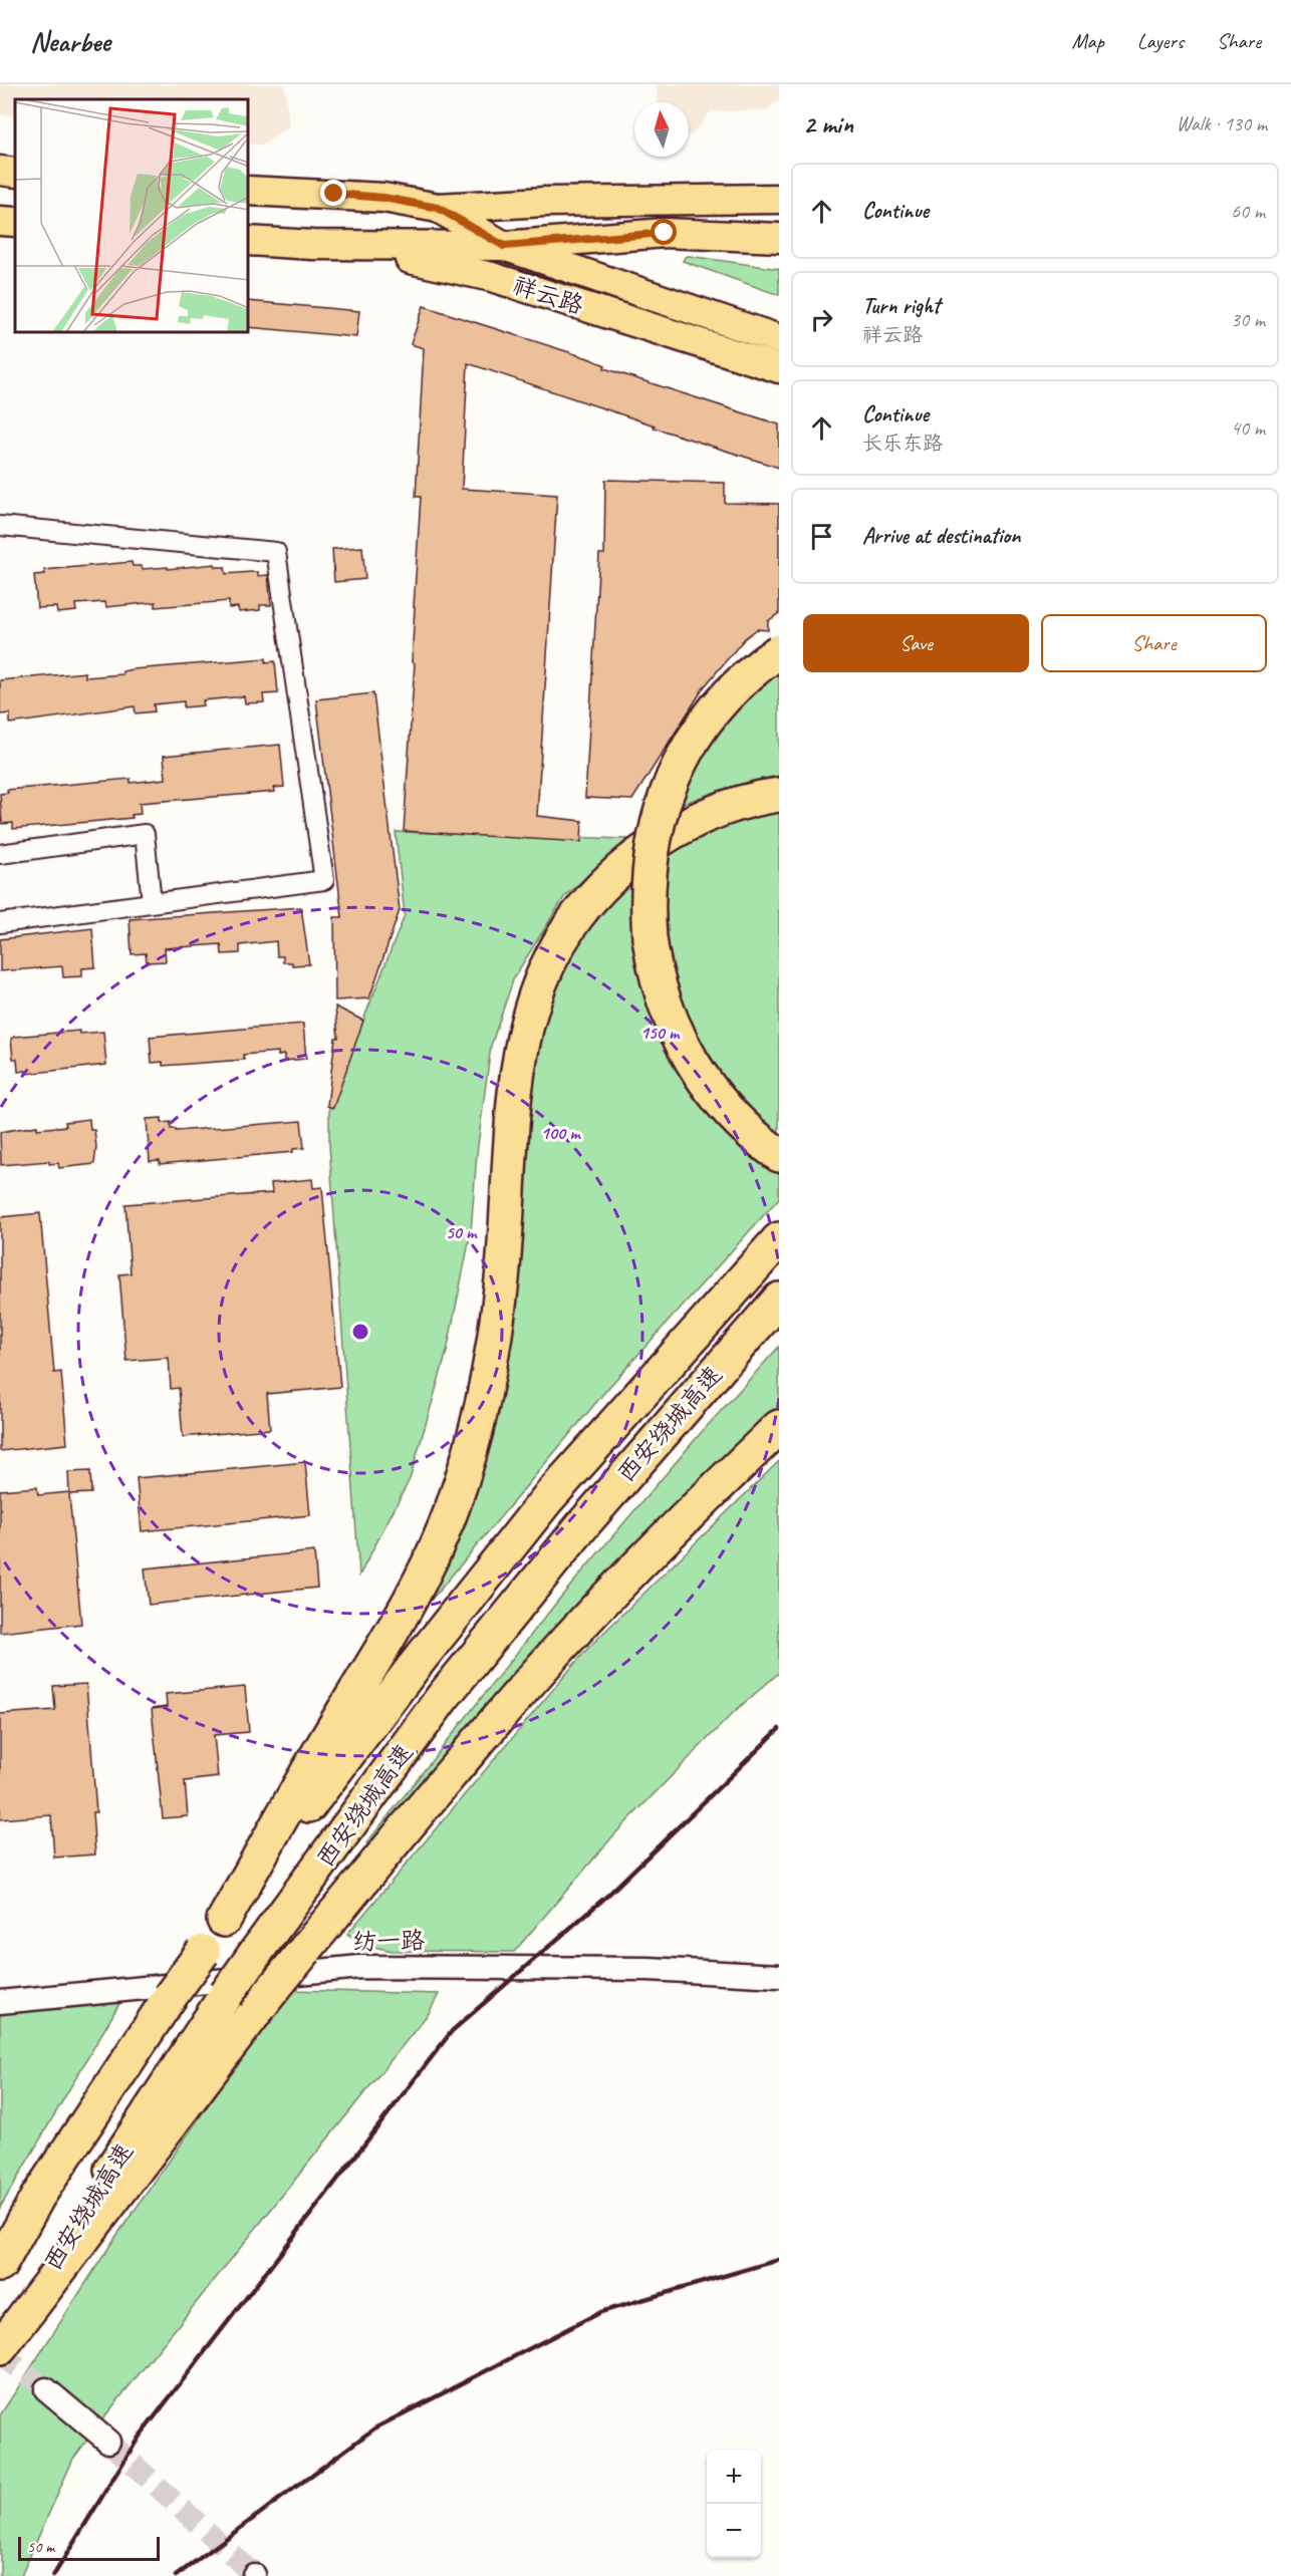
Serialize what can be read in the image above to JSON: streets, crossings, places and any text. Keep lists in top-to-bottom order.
{
  "streets": {
    "highway": ["西安绕城高速"],
    "main road": ["祥云路"],
    "street": ["纺一路"]
  },
  "scale_bar": "50 m",
  "north": "top",
  "page": {
    "header": "Nearbee",
    "nav": ["Map", "Layers", "Share"],
    "heading": ["2 min", "Walk · 130 m"],
    "list": [
      ["Continue", "60 m"],
      ["Turn right", "祥云路", "30 m"],
      ["Continue", "长乐东路", "40 m"],
      "Arrive at destination"
    ],
    "buttons": ["Save", "Share"],
    "map_buttons": ["+", "−"],
    "scale": "50 m"
  },
  "rings": ["150 m", "100 m", "50 m"]
}
